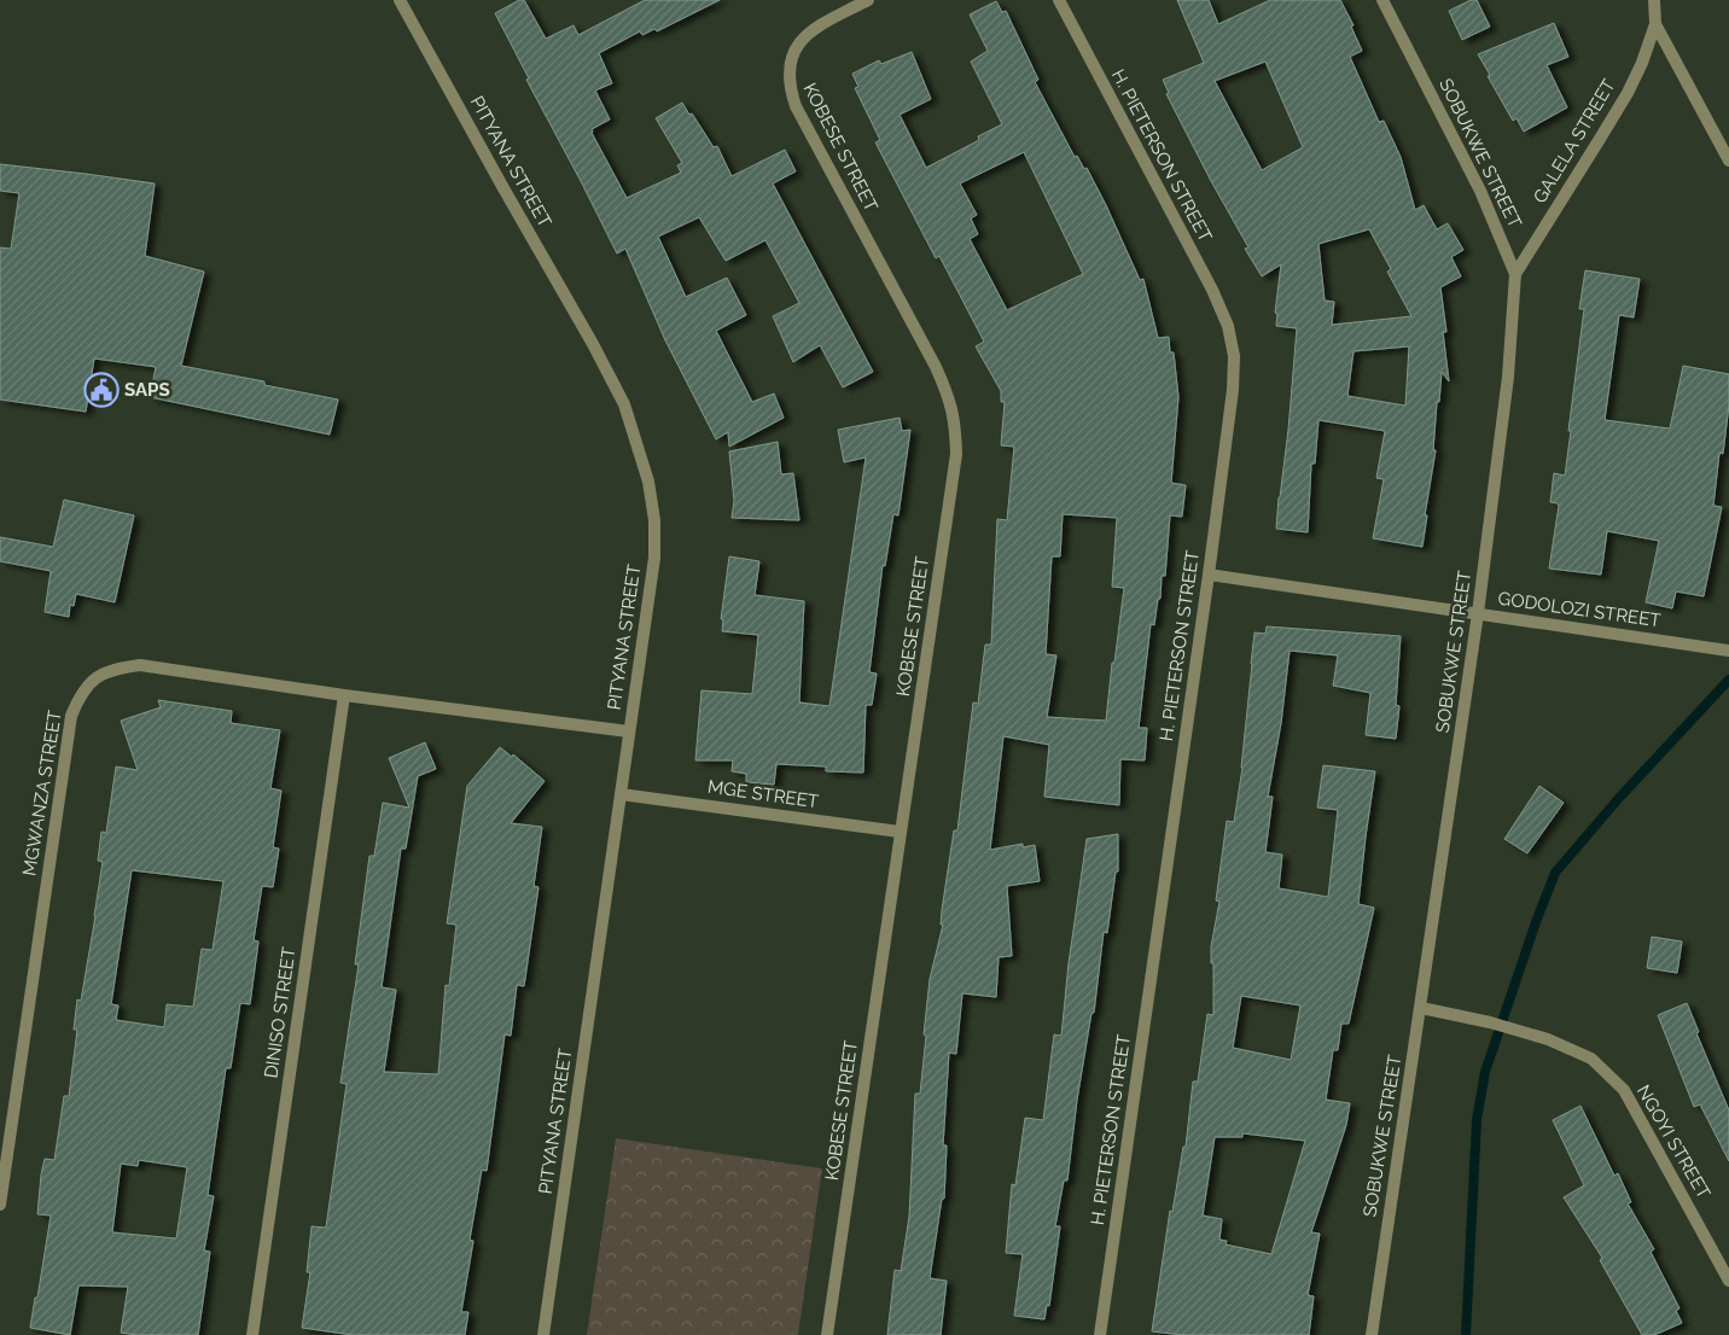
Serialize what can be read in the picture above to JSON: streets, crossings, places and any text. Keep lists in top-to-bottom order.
{
  "streets": {
    "street": [
      "GALELA STREET",
      "KOBESE STREET",
      "SOBUKWE STREET",
      "H. PIETERSON STREET",
      "PITYANA STREET",
      "GODOLOZI STREET",
      "MGWANZA STREET",
      "MGE STREET",
      "DINISO STREET",
      "NGOYI STREET"
    ]
  },
  "crossings": [
    ["GALELA STREET", "SOBUKWE STREET"],
    ["KOBESE STREET", "MGE STREET"],
    ["SOBUKWE STREET", "GODOLOZI STREET"],
    ["SOBUKWE STREET", "NGOYI STREET"],
    ["H. PIETERSON STREET", "GODOLOZI STREET"],
    ["PITYANA STREET", "MGWANZA STREET"],
    ["PITYANA STREET", "MGE STREET"],
    ["MGWANZA STREET", "DINISO STREET"]
  ],
  "places": {
    "public building": ["SAPS"]
  }
}
